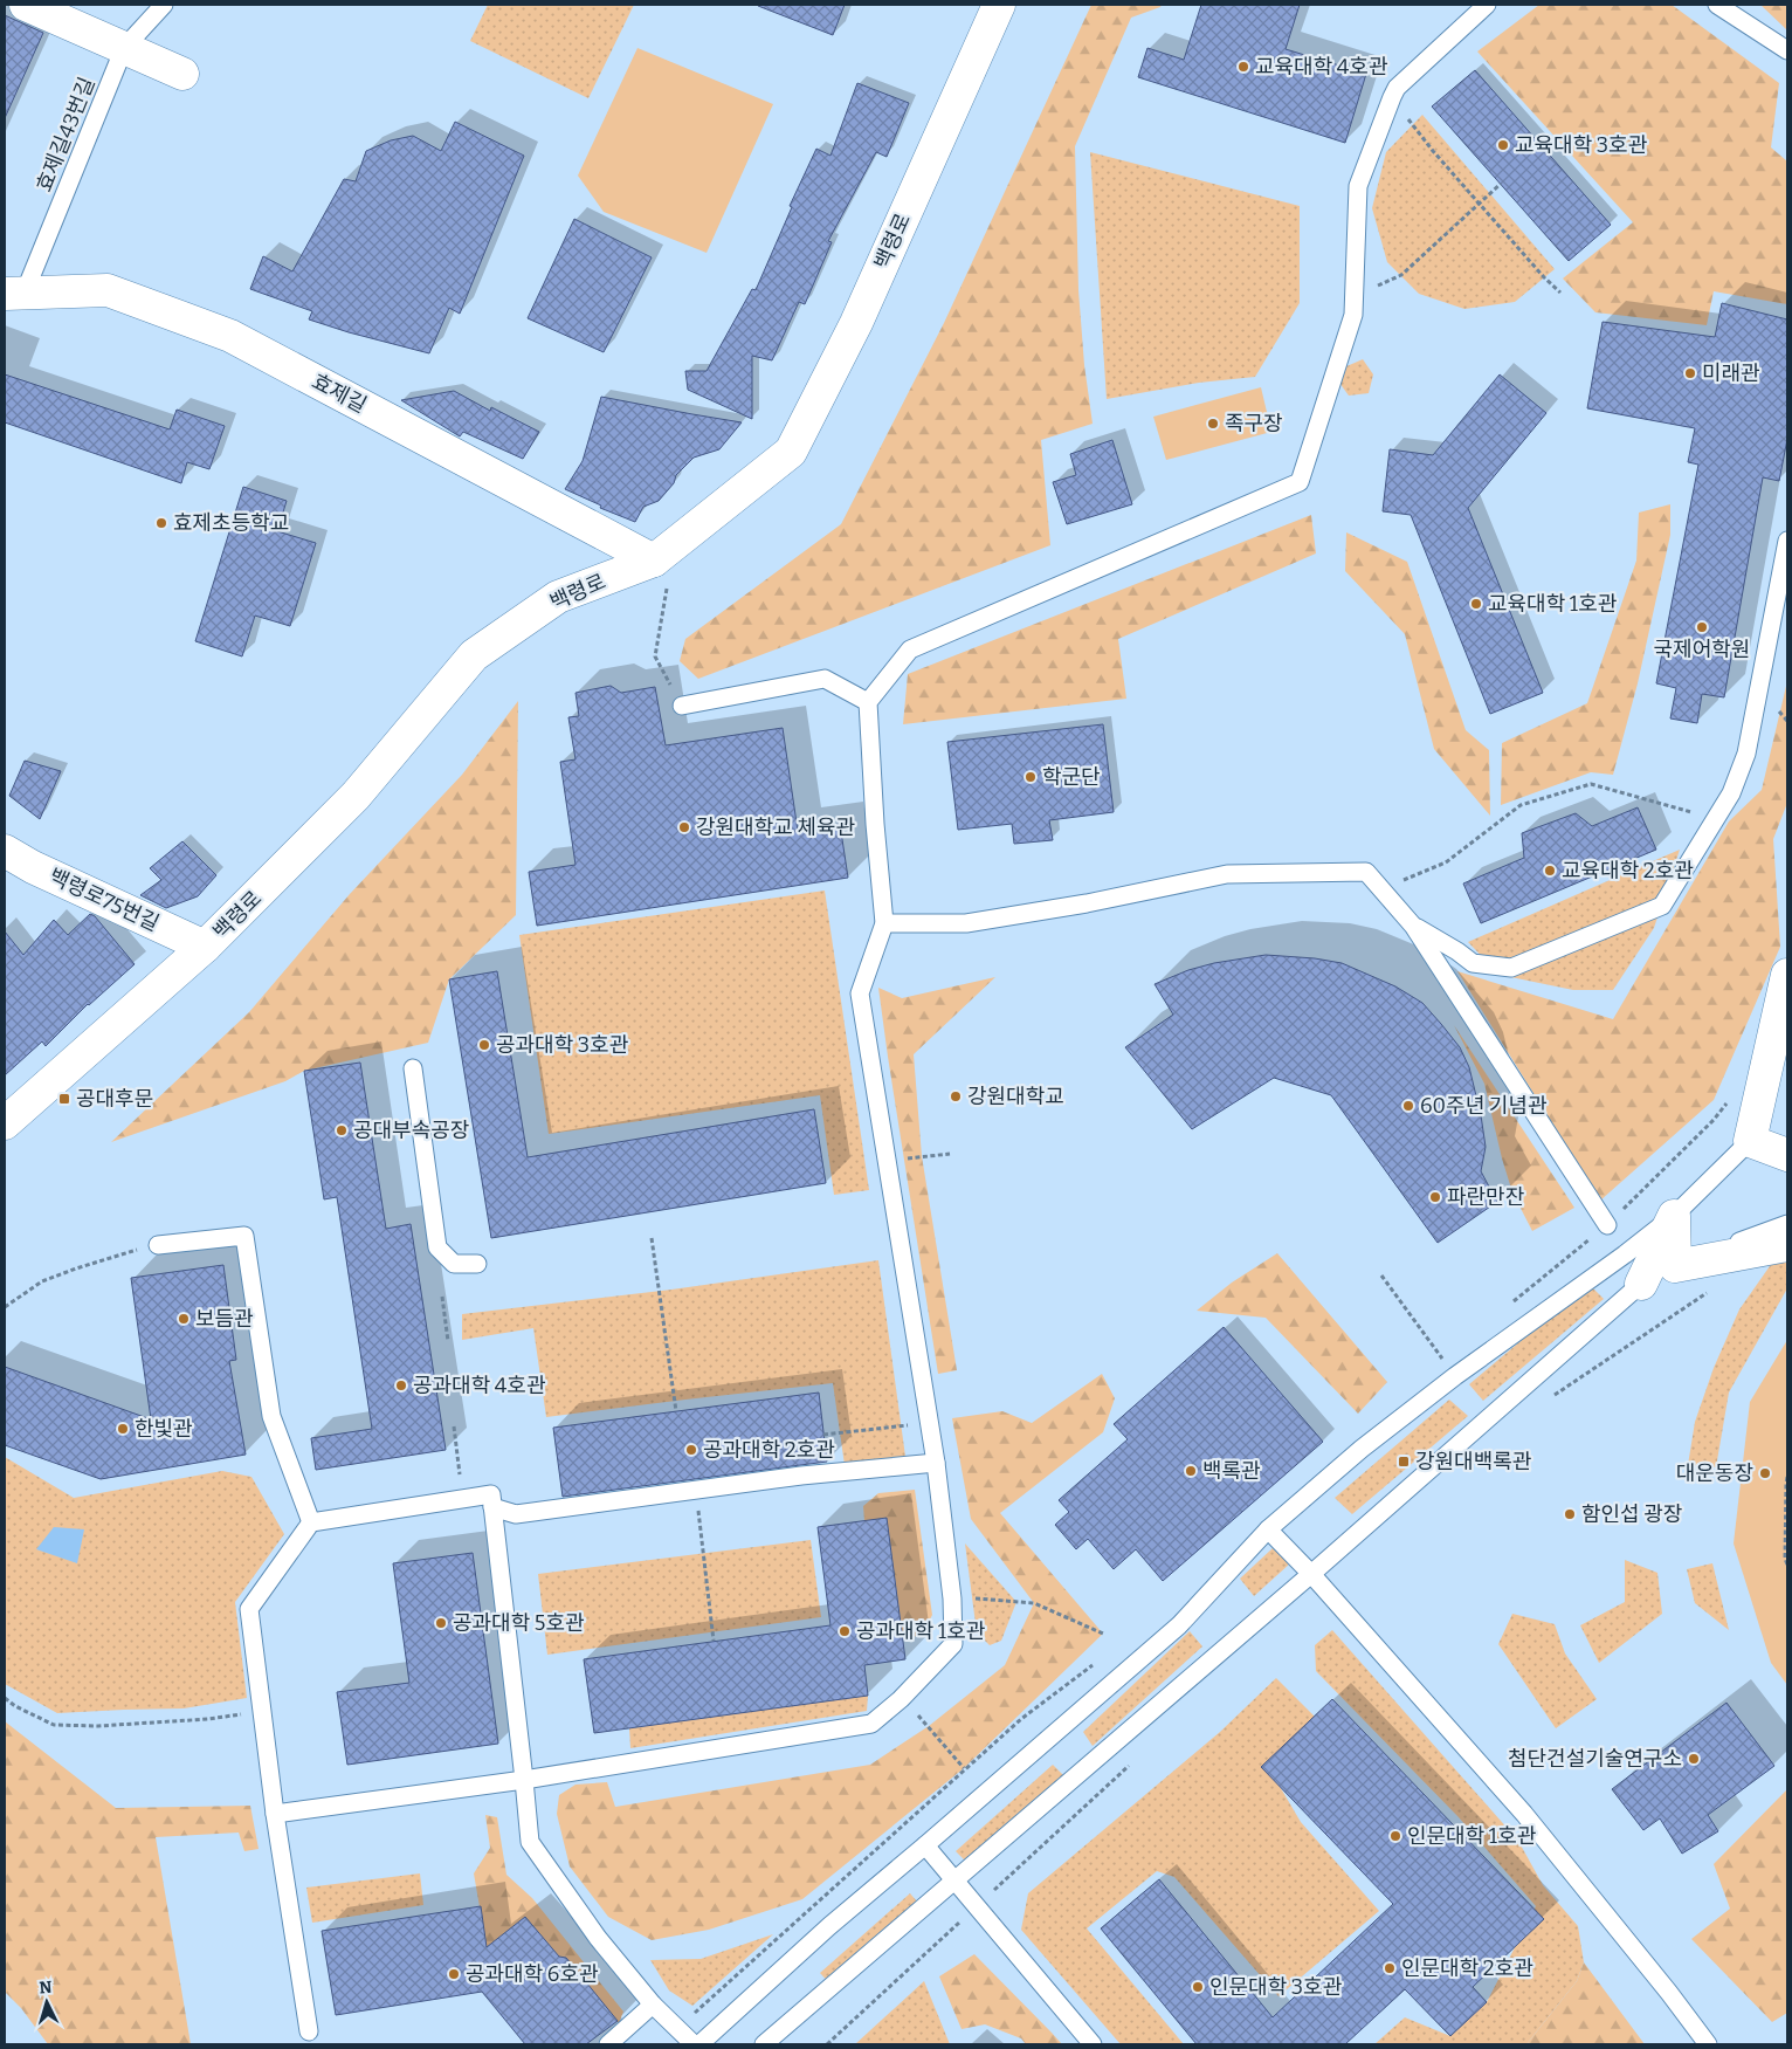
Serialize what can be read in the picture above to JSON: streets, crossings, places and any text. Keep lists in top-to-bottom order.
{
  "streets": {
    "street": ["백령로", "효제길", "백령로75번길"],
    "lane": ["효제길43번길"]
  },
  "crossings": [
    ["효제길43번길", "효제길"],
    ["백령로", "효제길"],
    ["백령로", "백령로75번길"]
  ],
  "places": {
    "other": [
      "교육대학 4호관",
      "교육대학 3호관",
      "미래관",
      "족구장",
      "효제초등학교",
      "교육대학 1호관",
      "국제어학원",
      "학군단",
      "강원대학교 체육관",
      "교육대학 2호관",
      "공과대학 3호관",
      "강원대학교",
      "60주년 기념관",
      "공대부속공장",
      "파란만잔",
      "보듬관",
      "공과대학 4호관",
      "한빛관",
      "공과대학 2호관",
      "백록관",
      "대운동장",
      "함인섭 광장",
      "공과대학 5호관",
      "공과대학 1호관",
      "첨단건설기술연구소",
      "인문대학 1호관",
      "인문대학 2호관",
      "공과대학 6호관",
      "인문대학 3호관"
    ],
    "transit": ["공대후문", "강원대백록관"]
  },
  "north": "top"
}
